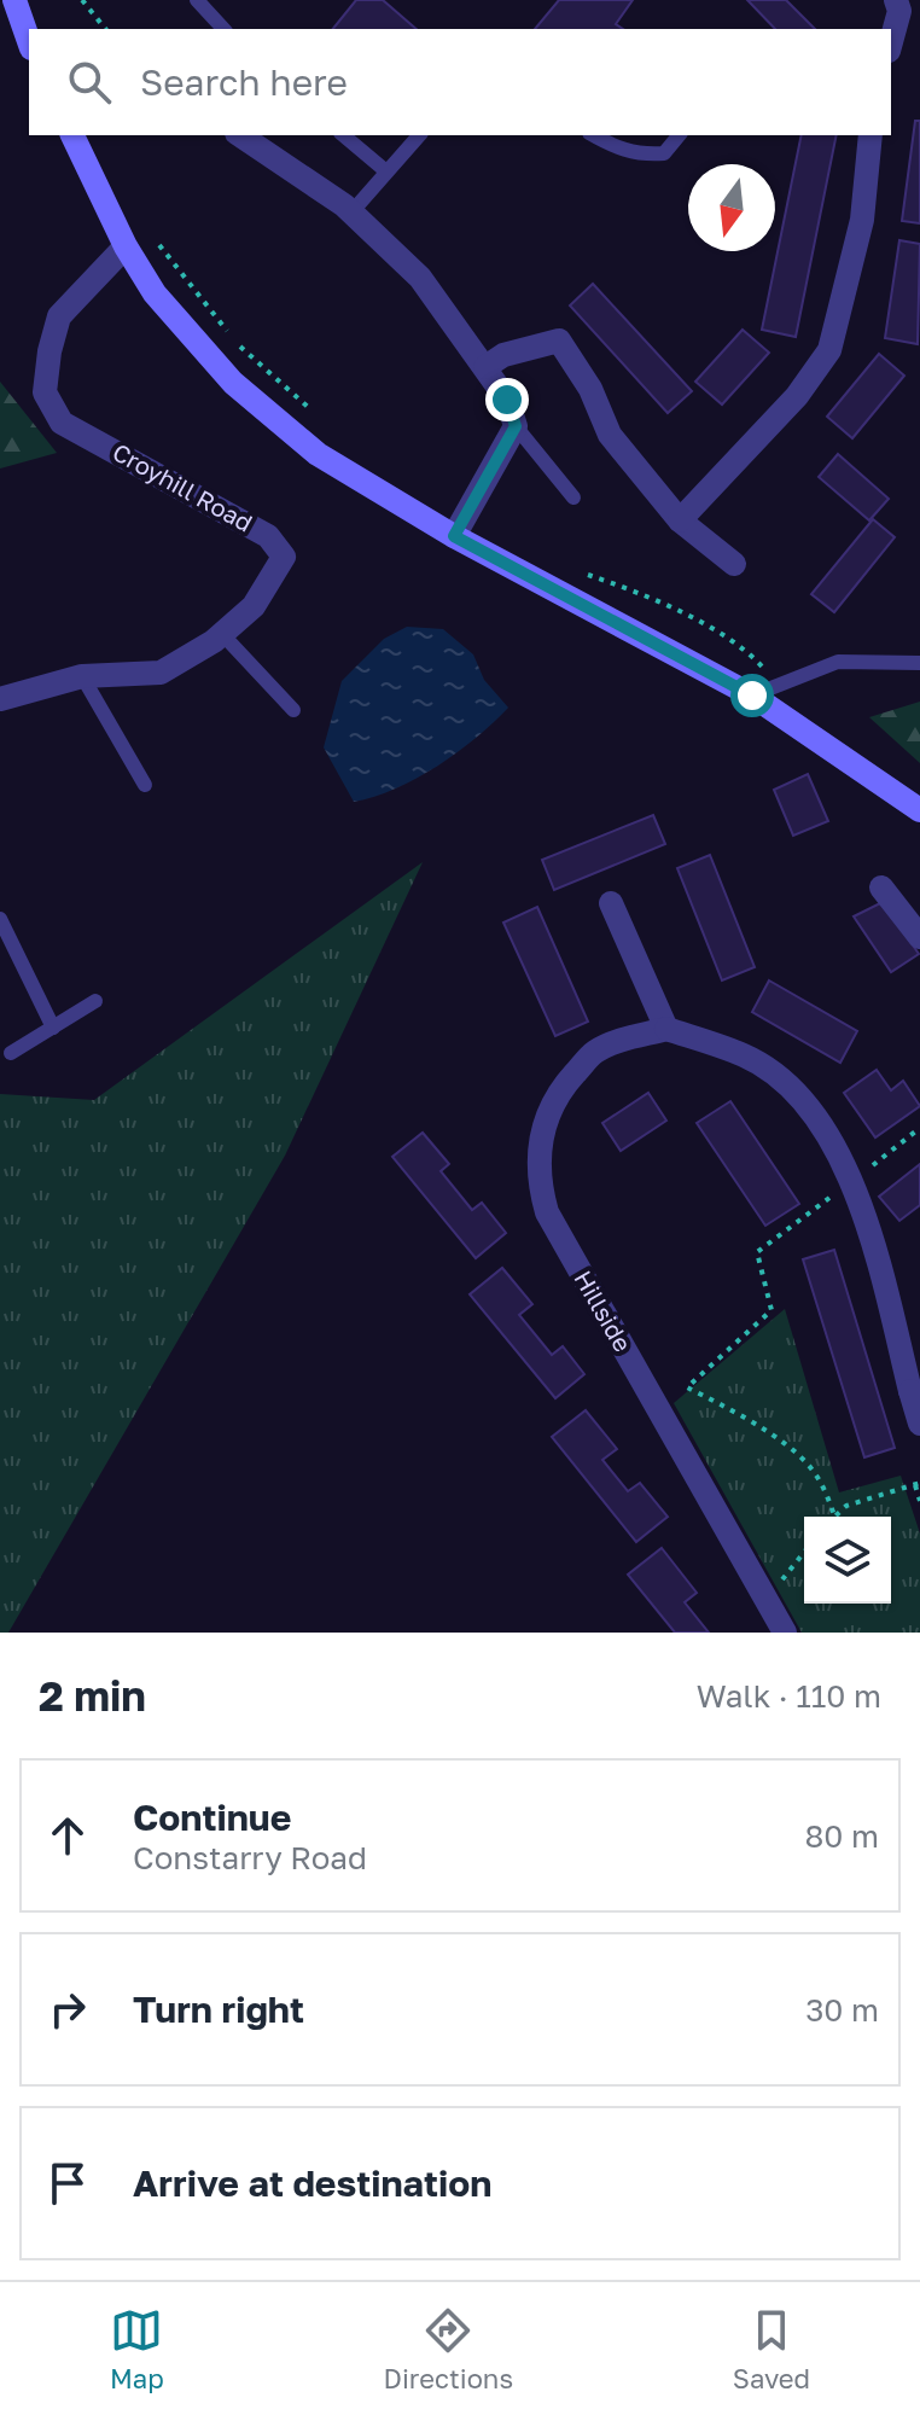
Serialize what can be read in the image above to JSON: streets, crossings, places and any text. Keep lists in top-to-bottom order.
{
  "streets": {
    "street": ["Croyhill Road", "Hillside"]
  },
  "north": "bottom",
  "page": {
    "search": "Search here",
    "heading": ["2 min", "Walk · 110 m"],
    "list": [
      ["Continue", "Constarry Road", "80 m"],
      ["Turn right", "30 m"],
      "Arrive at destination"
    ],
    "nav": ["Map", "Directions", "Saved"]
  }
}
